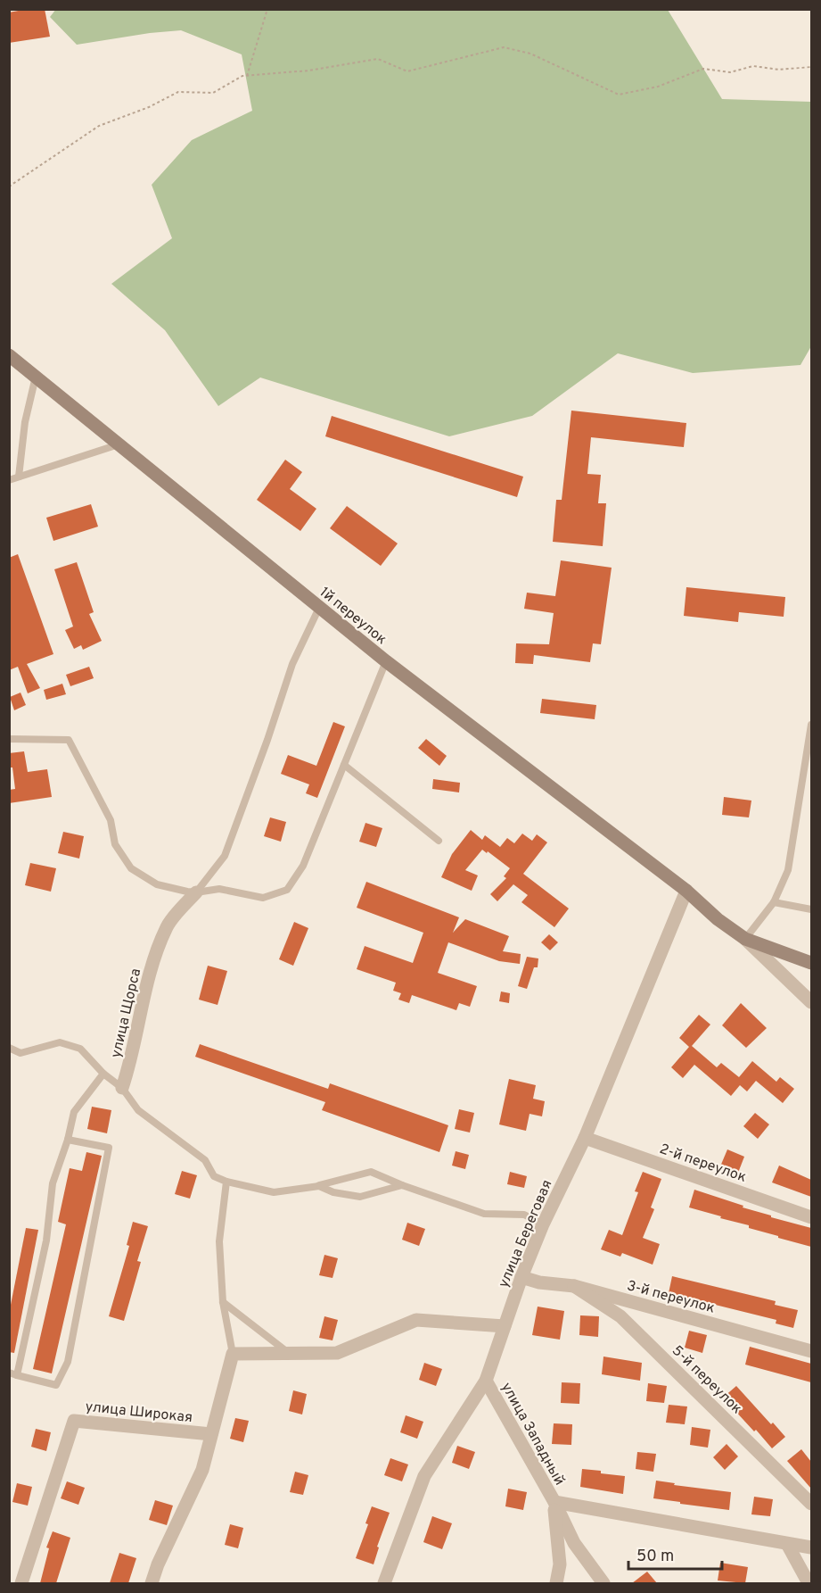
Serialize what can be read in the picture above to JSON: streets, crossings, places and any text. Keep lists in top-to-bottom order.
{
  "streets": {
    "street": [
      "1й переулок",
      "улица Щорса",
      "2-й переулок",
      "улица Береговая",
      "3-й переулок",
      "5-й переулок",
      "улица Широкая",
      "улица Западный"
    ]
  },
  "crossings": [
    ["1й переулок", "улица Береговая"],
    ["2-й переулок", "улица Береговая"],
    ["улица Береговая", "3-й переулок"],
    ["улица Береговая", "улица Западный"],
    ["3-й переулок", "5-й переулок"]
  ],
  "scale_bar": "50 m"
}
